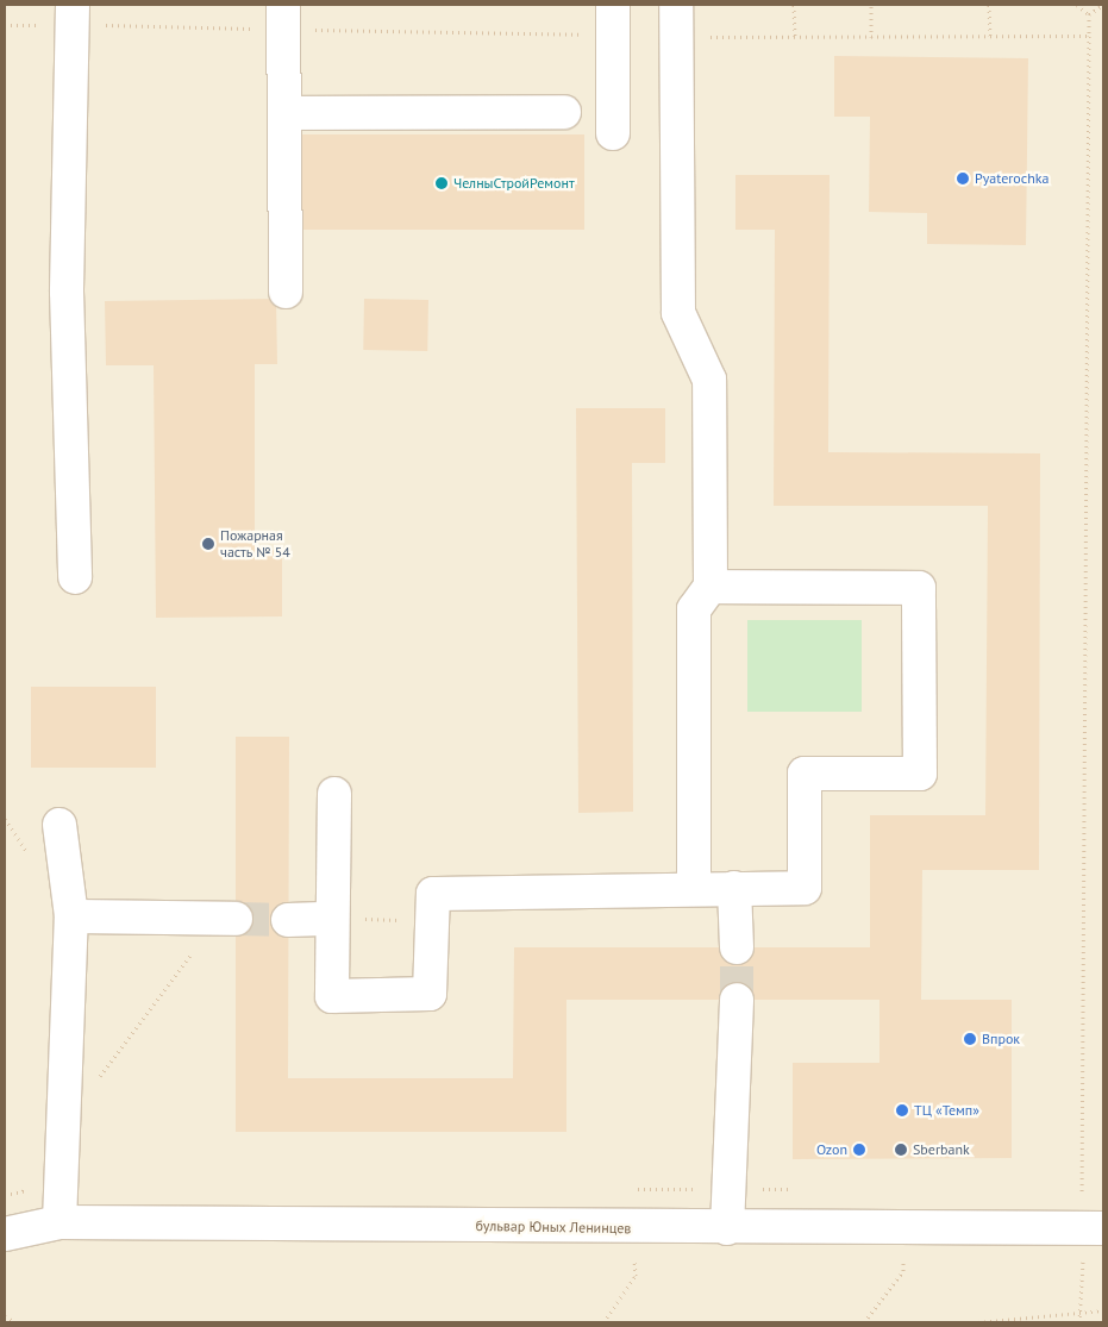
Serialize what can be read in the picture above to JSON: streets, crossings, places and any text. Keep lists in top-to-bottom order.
{
  "streets": {
    "street": ["бульвар Юных Ленинцев"]
  },
  "places": [
    "Pyaterochka",
    "ЧелныСтройРемонт",
    "Пожарная часть № 54",
    "Впрок",
    "ТЦ «Темп»",
    "Ozon",
    "Sberbank"
  ]
}
